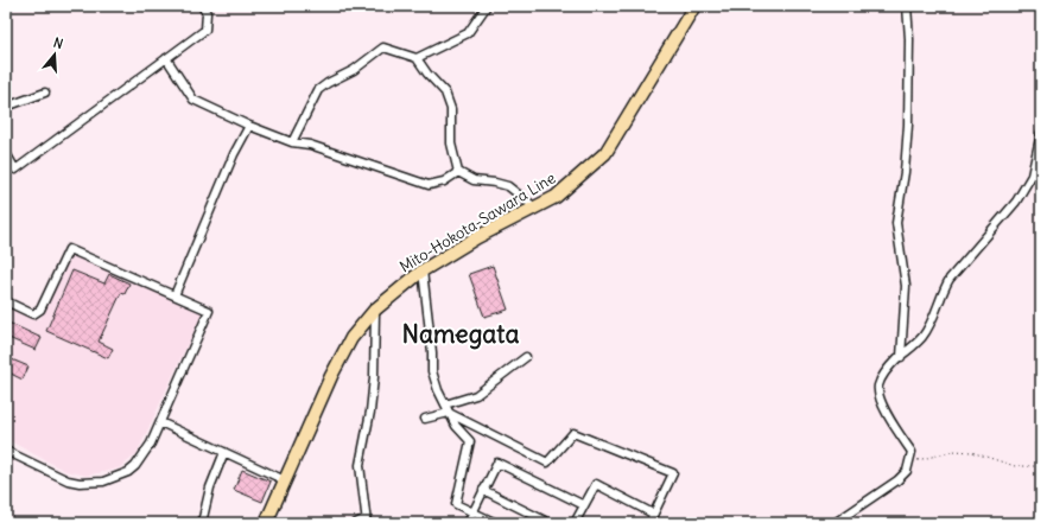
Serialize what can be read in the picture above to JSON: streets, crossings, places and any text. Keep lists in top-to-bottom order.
{
  "streets": {
    "main road": ["Mito-Hokota-Sawara Line"]
  },
  "districts": ["Namegata"],
  "north": "top"
}
